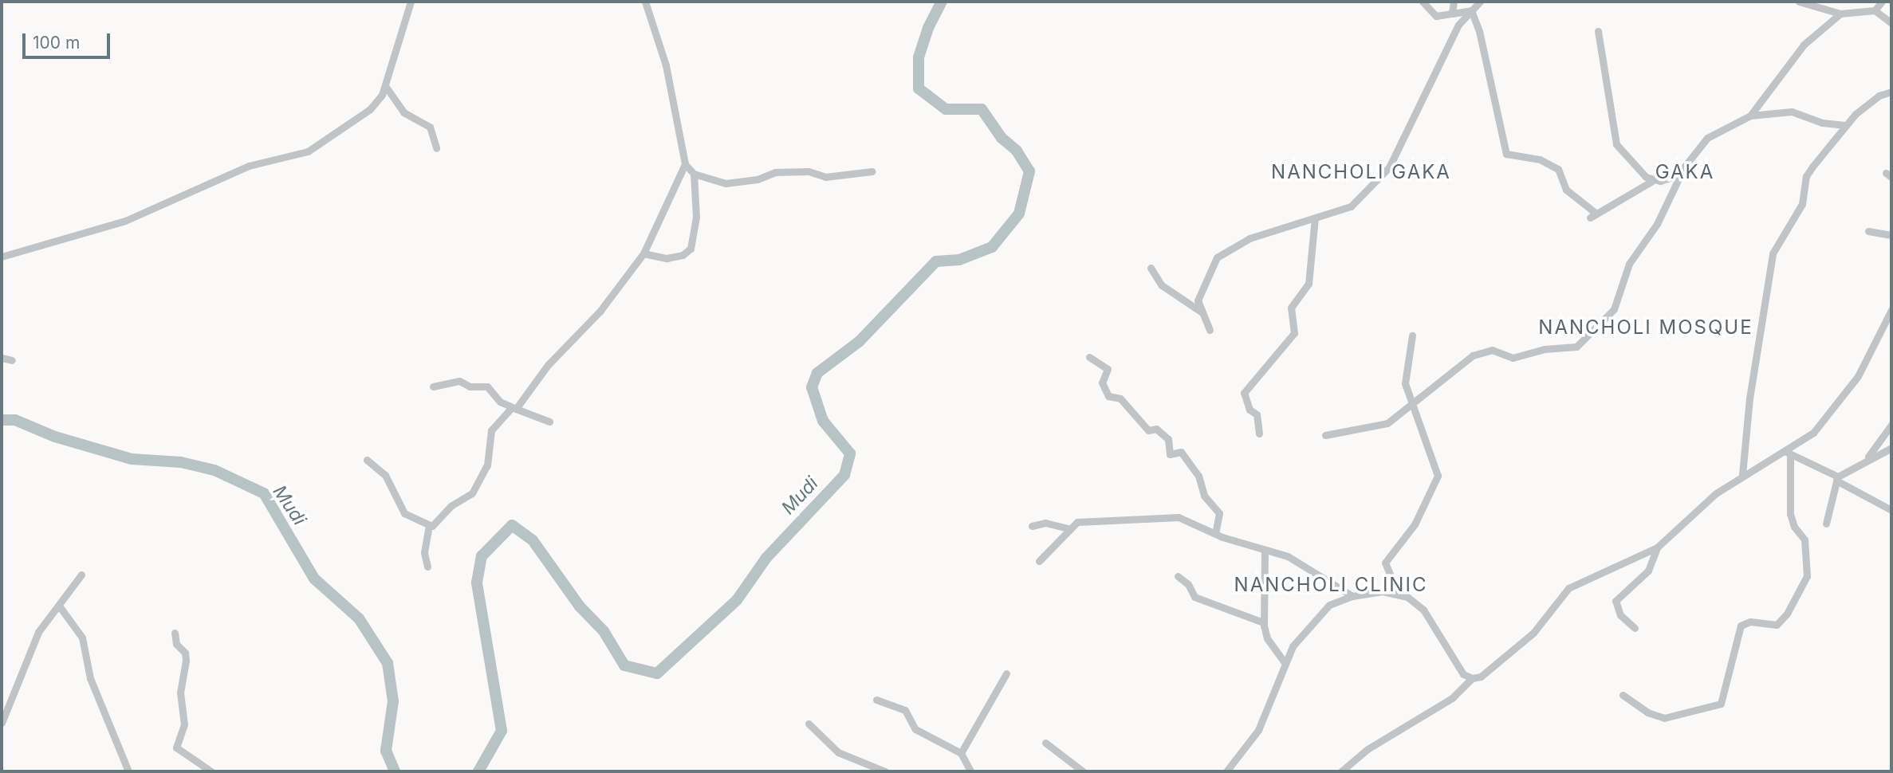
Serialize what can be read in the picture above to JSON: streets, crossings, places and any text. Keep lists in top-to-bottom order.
{
  "districts": [
    "NANCHOLI GAKA",
    "GAKA",
    "NANCHOLI MOSQUE",
    "NANCHOLI CLINIC"
  ],
  "water": ["Mudi"],
  "scale_bar": "100 m"
}
